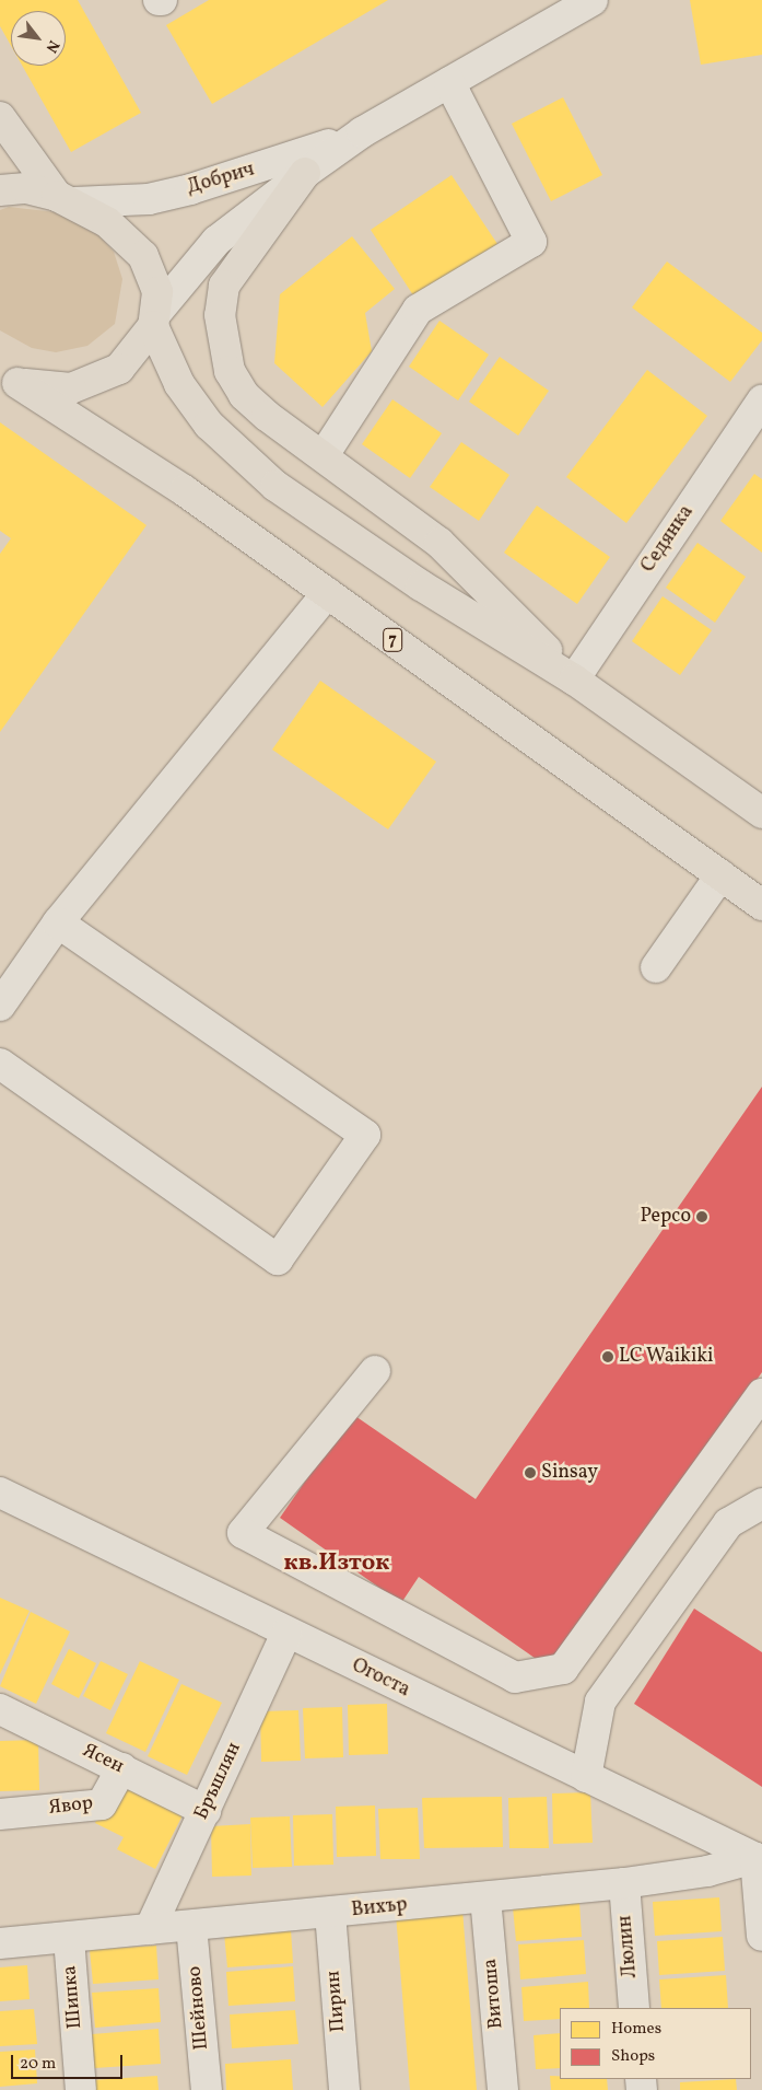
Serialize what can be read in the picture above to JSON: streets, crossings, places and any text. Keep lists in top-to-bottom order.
{
  "streets": {
    "main road": ["7"],
    "street": [
      "Добрич",
      "Седянка",
      "Огоста",
      "Ясен",
      "Бръшлян",
      "Явор",
      "Вихър",
      "Люлин",
      "Витоша",
      "Шипка",
      "Пирин",
      "Шейново"
    ]
  },
  "crossings": [
    ["Добрич", "7"],
    ["Огоста", "Бръшлян"],
    ["Огоста", "Вихър"],
    ["Ясен", "Бръшлян"],
    ["Ясен", "Явор"],
    ["Бръшлян", "Вихър"],
    ["Вихър", "Люлин"],
    ["Вихър", "Витоша"],
    ["Вихър", "Шипка"],
    ["Вихър", "Пирин"],
    ["Вихър", "Шейново"]
  ],
  "districts": ["кв.Изток"],
  "places": ["Pepco", "LC Waikiki", "Sinsay"],
  "legend": ["Homes", "Shops"],
  "scale_bar": "20 m",
  "north": "bottom right"
}
